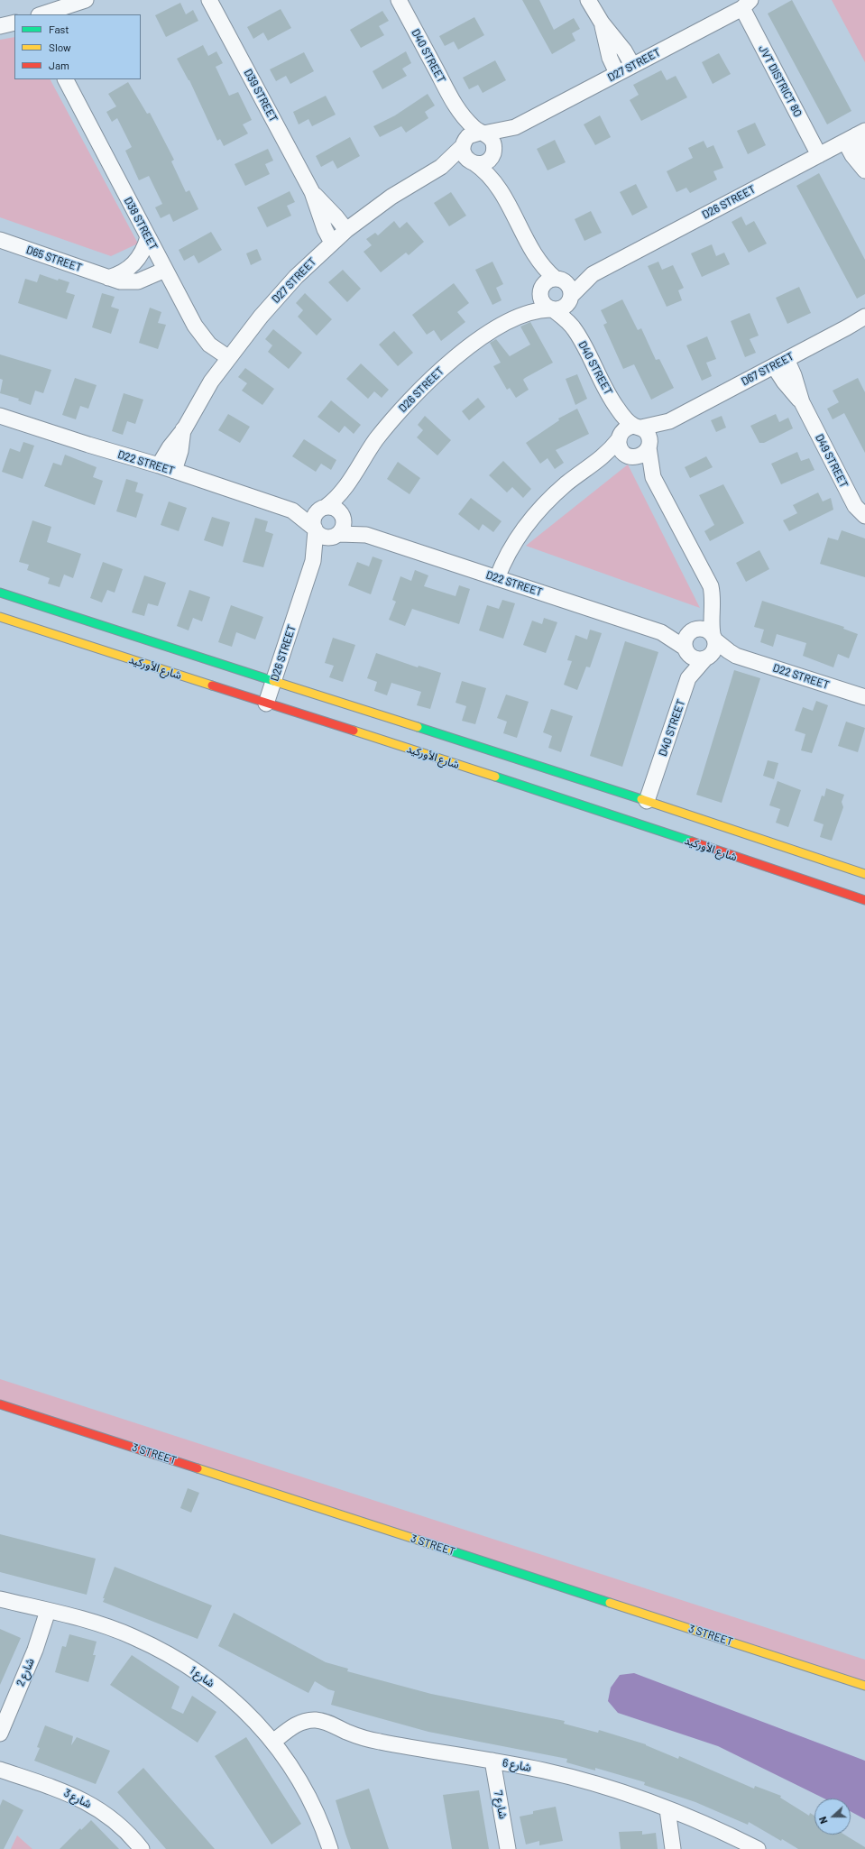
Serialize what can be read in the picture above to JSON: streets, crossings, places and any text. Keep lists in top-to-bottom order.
{
  "streets": {
    "street": [
      "D40 STREET",
      "D27 STREET",
      "JVT DISTRICT 8O",
      "D39 STREET",
      "D26 STREET",
      "D38 STREET",
      "D65 STREET",
      "D67 STREET",
      "D49 STREET",
      "D22 STREET",
      "شارع الأوركيد",
      "3 STREET",
      "شارع 2",
      "شارع 1",
      "شارع 6",
      "شارع 3",
      "شارع 7"
    ]
  },
  "crossings": [
    ["D40 STREET", "D27 STREET"],
    ["D40 STREET", "D26 STREET"],
    ["D40 STREET", "D67 STREET"],
    ["D40 STREET", "D22 STREET"],
    ["D27 STREET", "JVT DISTRICT 8O"],
    ["D27 STREET", "D39 STREET"],
    ["D27 STREET", "D38 STREET"],
    ["D27 STREET", "D22 STREET"],
    ["JVT DISTRICT 8O", "D26 STREET"],
    ["D26 STREET", "D22 STREET"],
    ["D26 STREET", "شارع الأوركيد"],
    ["D38 STREET", "D65 STREET"],
    ["D67 STREET", "D49 STREET"],
    ["شارع 2", "شارع 1"],
    ["شارع 1", "شارع 6"],
    ["شارع 6", "شارع 7"]
  ],
  "legend": ["Fast", "Slow", "Jam"],
  "north": "left"
}
